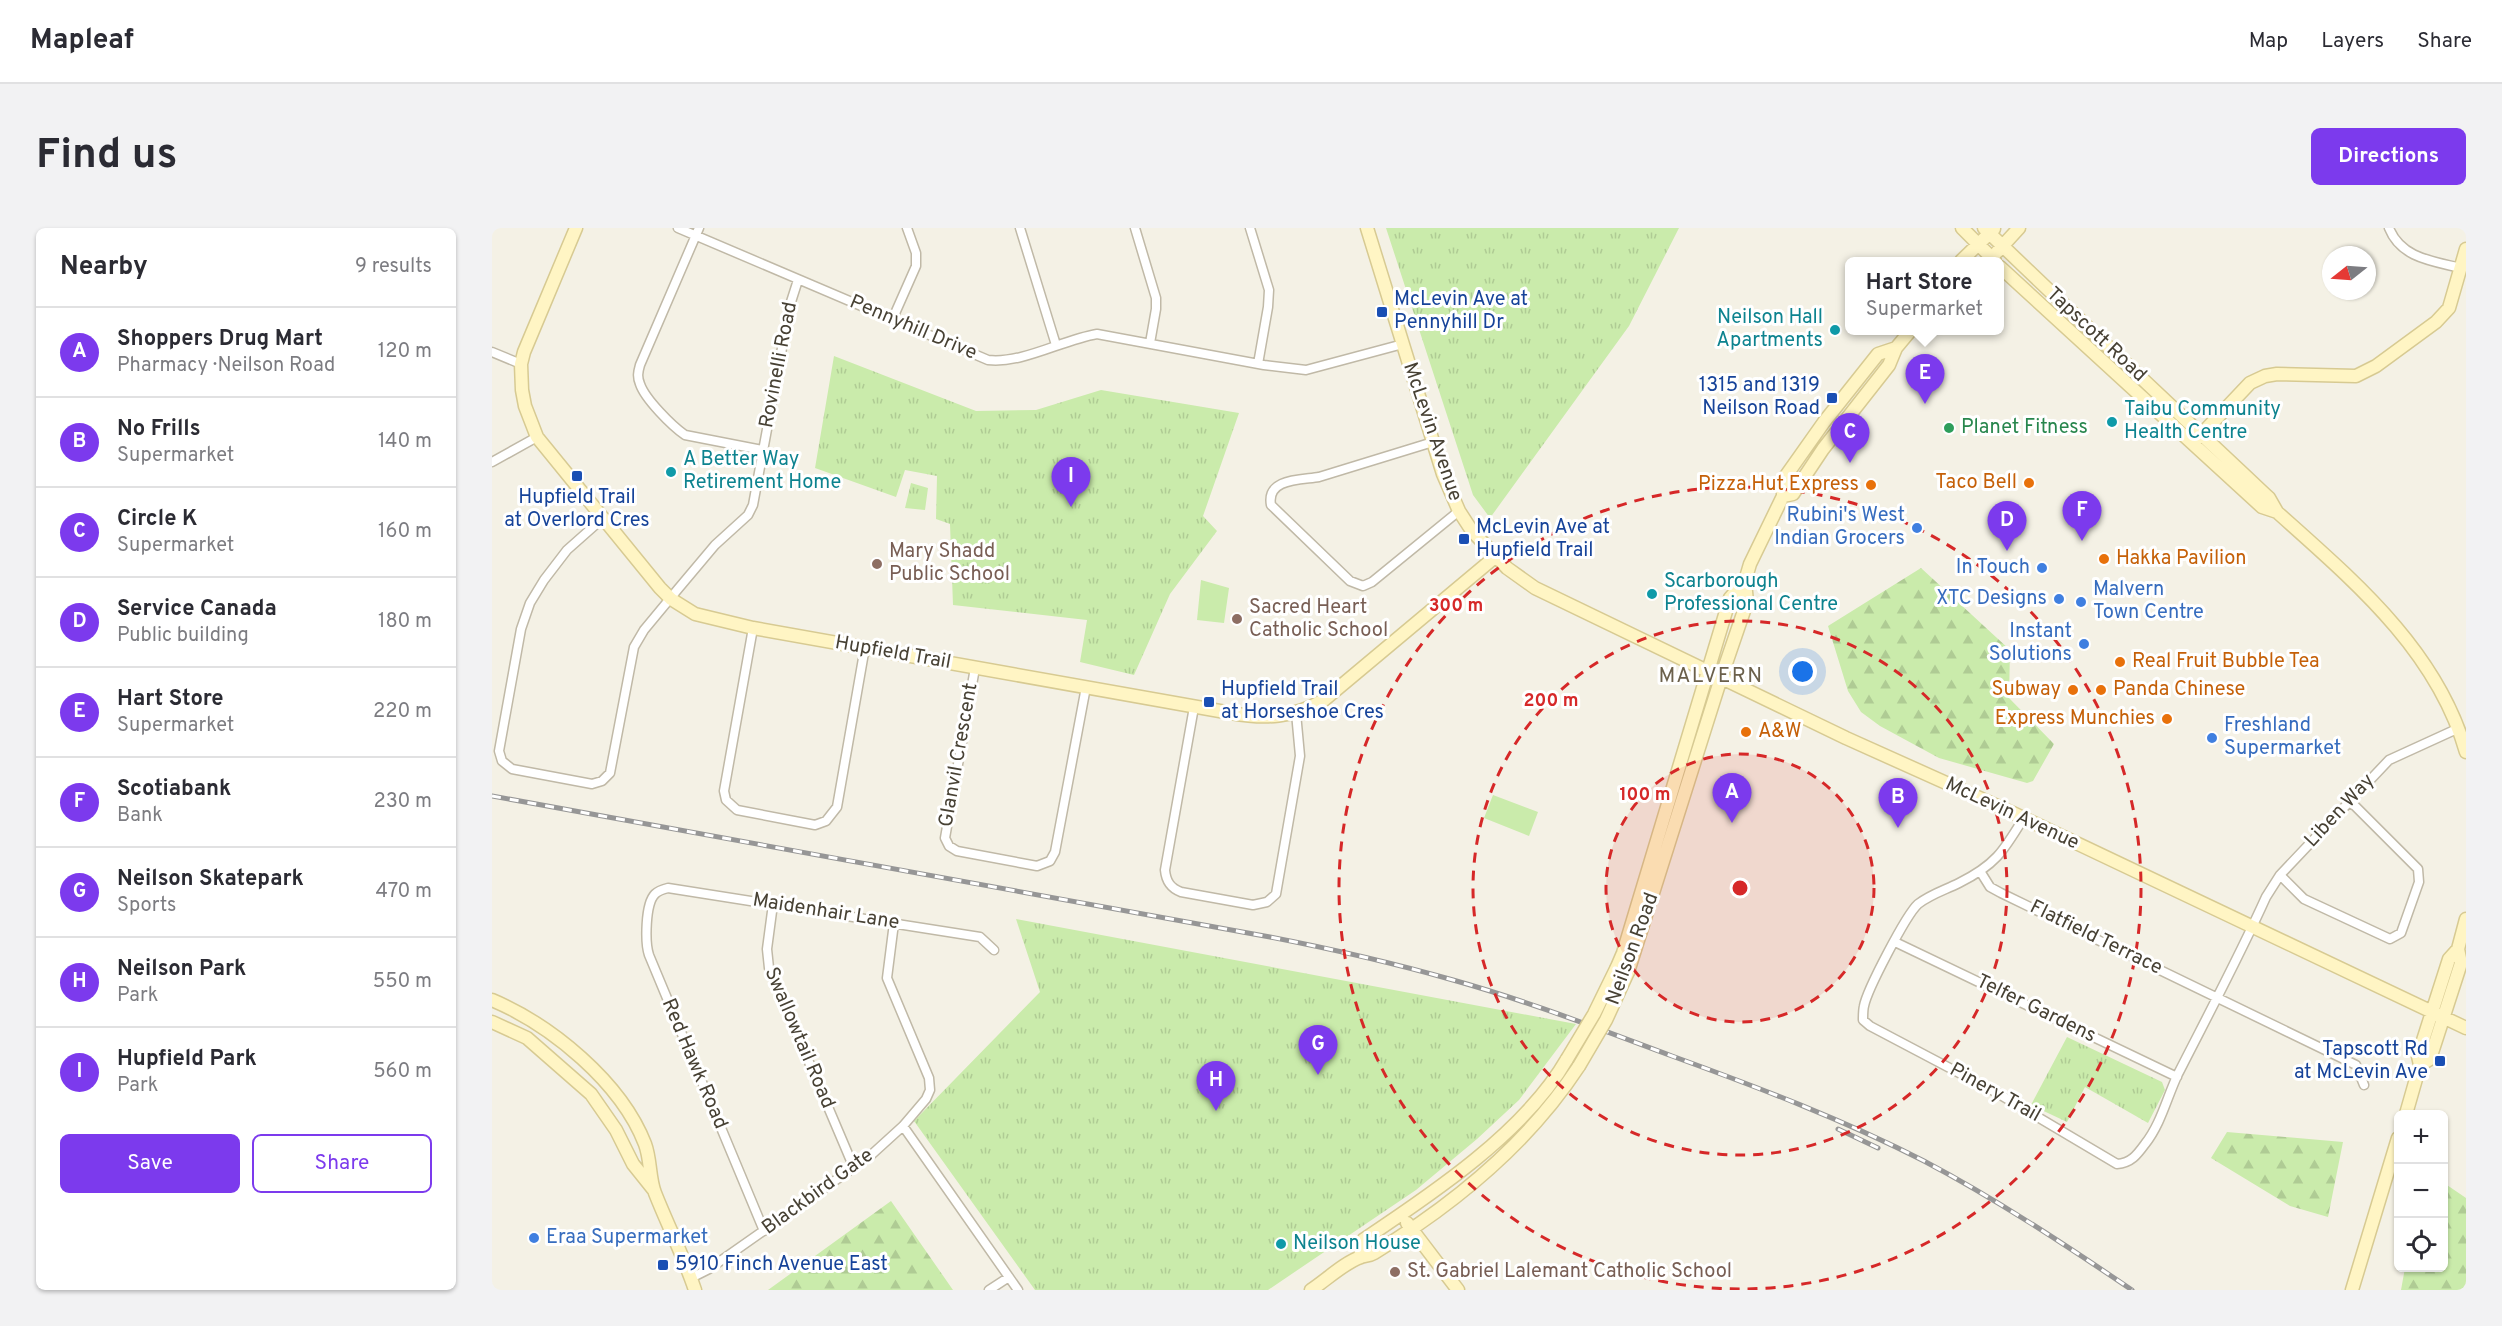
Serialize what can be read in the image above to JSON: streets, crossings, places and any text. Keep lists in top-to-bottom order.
{
  "streets": {
    "street": [
      "Pennyhill Drive",
      "Tapscott Road",
      "Rovinelli Road",
      "McLevin Avenue",
      "Hupfield Trail",
      "Glanvil Crescent",
      "Liben Way",
      "Maidenhair Lane",
      "Flatfield Terrace",
      "Neilson Road",
      "Telfer Gardens",
      "Swallowtail Road",
      "Red Hawk Road",
      "Pinery Trail",
      "Blackbird Gate"
    ]
  },
  "crossings": [
    ["Pennyhill Drive", "Rovinelli Road"],
    ["Pennyhill Drive", "McLevin Avenue"],
    ["Tapscott Road", "Liben Way"],
    ["Rovinelli Road", "Hupfield Trail"],
    ["McLevin Avenue", "Hupfield Trail"],
    ["McLevin Avenue", "Liben Way"],
    ["McLevin Avenue", "Neilson Road"],
    ["McLevin Avenue", "Pinery Trail"],
    ["Hupfield Trail", "Glanvil Crescent"],
    ["Liben Way", "Pinery Trail"],
    ["Maidenhair Lane", "Swallowtail Road"],
    ["Maidenhair Lane", "Red Hawk Road"],
    ["Maidenhair Lane", "Blackbird Gate"],
    ["Flatfield Terrace", "Pinery Trail"],
    ["Telfer Gardens", "Pinery Trail"],
    ["Swallowtail Road", "Blackbird Gate"],
    ["Red Hawk Road", "Blackbird Gate"]
  ],
  "districts": ["MALVERN"],
  "places": {
    "transit": [
      "McLevin Ave at Pennyhill Dr",
      "1315 and 1319 Neilson Road",
      "Hupfield Trail at Overlord Cres",
      "McLevin Ave at Hupfield Trail",
      "Hupfield Trail at Horseshoe Cres",
      "Tapscott Rd at McLevin Ave",
      "5910 Finch Avenue East"
    ],
    "other": [
      "Neilson Hall Apartments",
      "Taibu Community Health Centre",
      "Planet Fitness",
      "A Better Way Retirement Home",
      "Taco Bell",
      "Pizza Hut Express",
      "Rubini's West Indian Grocers",
      "Hakka Pavilion",
      "Mary Shadd Public School",
      "In Touch",
      "Scarborough Professional Centre",
      "XTC Designs",
      "Malvern Town Centre",
      "Sacred Heart Catholic School",
      "Instant Solutions",
      "Real Fruit Bubble Tea",
      "Subway",
      "Panda Chinese",
      "Express Munchies",
      "A&W",
      "Freshland Supermarket",
      "Eraa Supermarket",
      "Neilson House",
      "St. Gabriel Lalemant Catholic School"
    ]
  },
  "north": "left",
  "page": {
    "header": "Mapleaf",
    "nav": ["Map", "Layers", "Share"],
    "buttons": [
      "Directions",
      ["Save", "Share"]
    ],
    "title": "Find us",
    "heading": ["Nearby", "9 results"],
    "popup": ["Hart Store", "Supermarket"],
    "list": [
      {
        "mark": "A",
        "name": "Shoppers Drug Mart",
        "note": "Pharmacy · Neilson Road",
        "value": "120 m"
      },
      {
        "mark": "B",
        "name": "No Frills",
        "note": "Supermarket",
        "value": "140 m"
      },
      {
        "mark": "C",
        "name": "Circle K",
        "note": "Supermarket",
        "value": "160 m"
      },
      {
        "mark": "D",
        "name": "Service Canada",
        "note": "Public building",
        "value": "180 m"
      },
      {
        "mark": "E",
        "name": "Hart Store",
        "note": "Supermarket",
        "value": "220 m"
      },
      {
        "mark": "F",
        "name": "Scotiabank",
        "note": "Bank",
        "value": "230 m"
      },
      {
        "mark": "G",
        "name": "Neilson Skatepark",
        "note": "Sports",
        "value": "470 m"
      },
      {
        "mark": "H",
        "name": "Neilson Park",
        "note": "Park",
        "value": "550 m"
      },
      {
        "mark": "I",
        "name": "Hupfield Park",
        "note": "Park",
        "value": "560 m"
      }
    ],
    "pins": [
      "E",
      "C",
      "I",
      "F",
      "D",
      "A",
      "B",
      "G",
      "H"
    ],
    "map_buttons": ["+", "−"]
  },
  "rings": ["300 m", "200 m", "100 m"]
}
